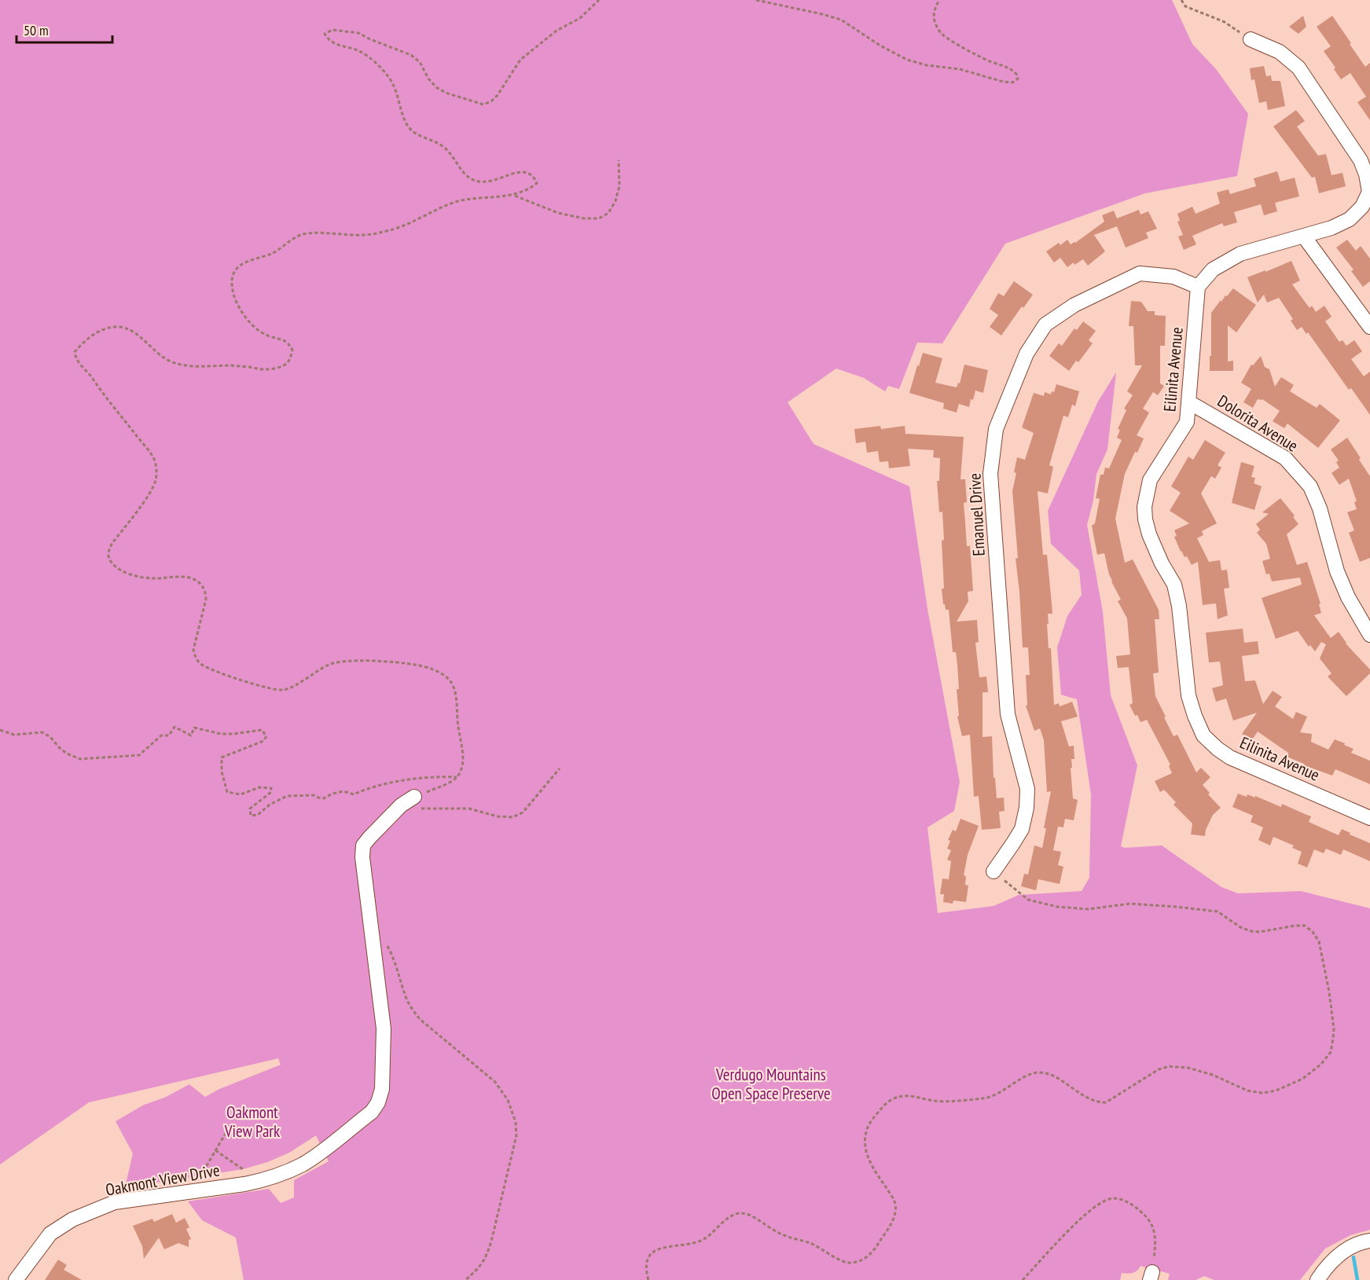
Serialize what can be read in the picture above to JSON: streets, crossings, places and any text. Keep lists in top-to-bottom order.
{
  "streets": {
    "street": [
      "Eilinita Avenue",
      "Dolorita Avenue",
      "Emanuel Drive",
      "Oakmont View Drive"
    ]
  },
  "crossings": [
    ["Eilinita Avenue", "Dolorita Avenue"],
    ["Eilinita Avenue", "Emanuel Drive"]
  ],
  "parks": ["Verdugo Mountains Open Space Preserve", "Oakmont View Park"],
  "scale_bar": "50 m"
}
